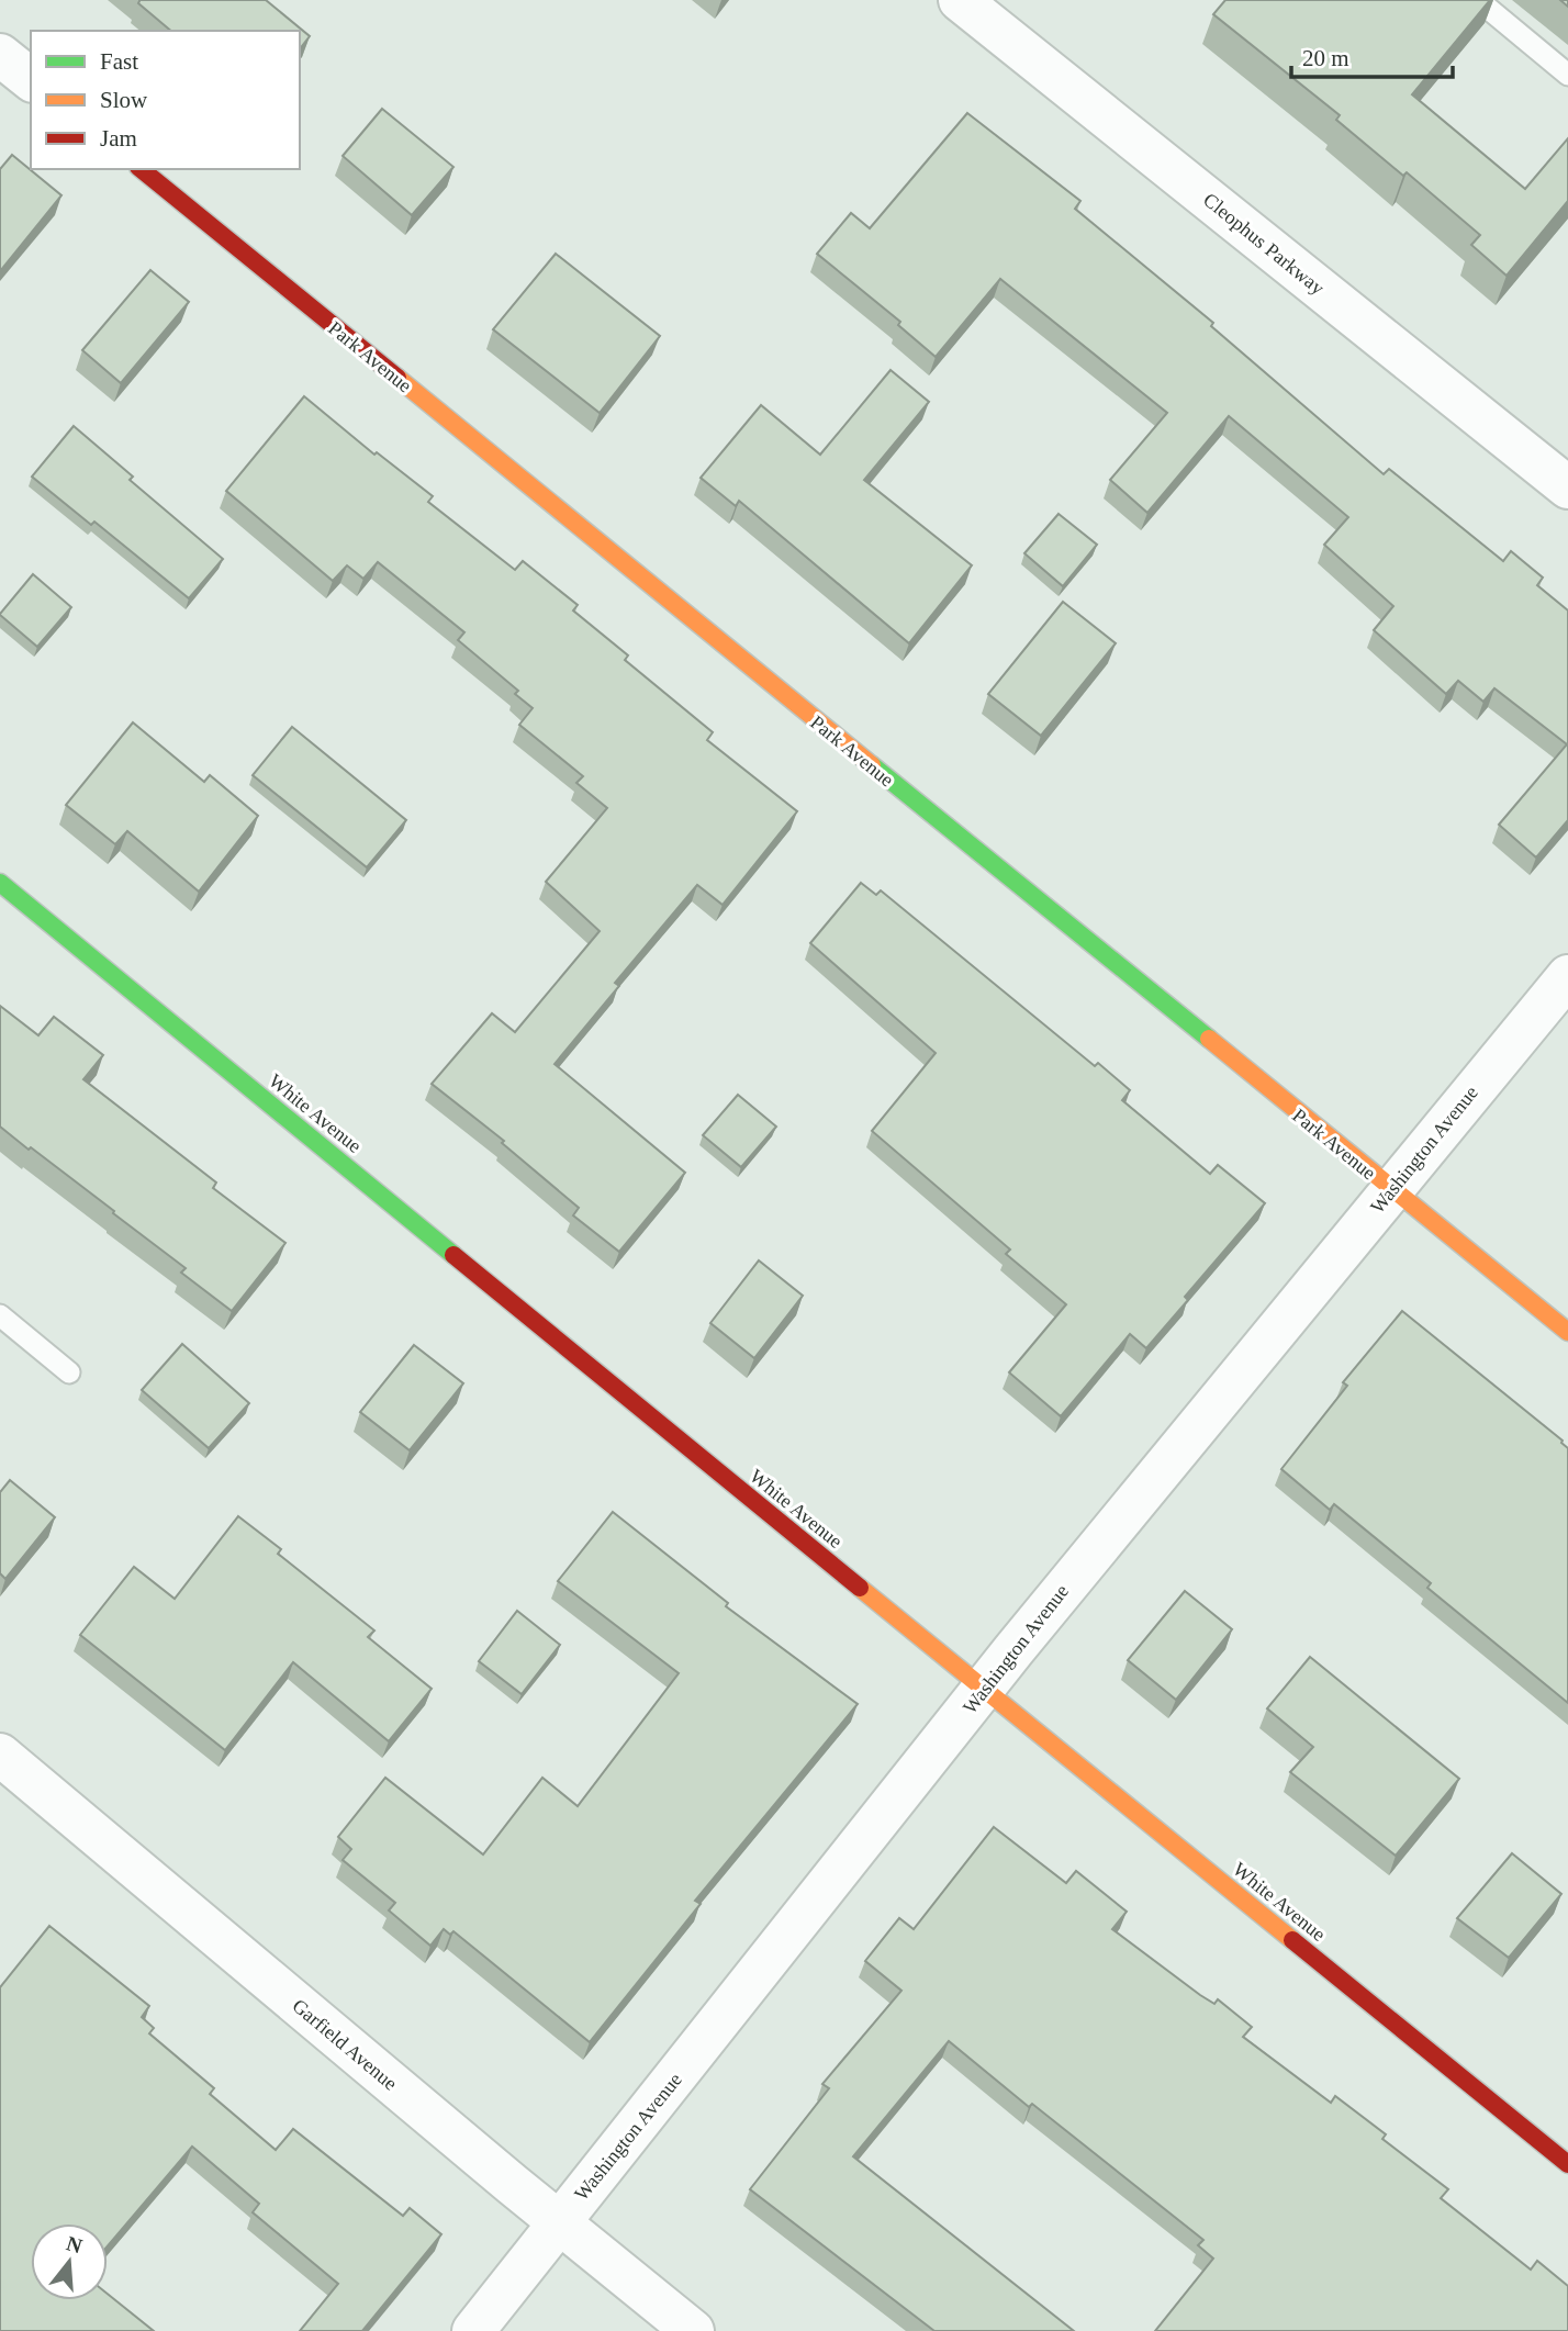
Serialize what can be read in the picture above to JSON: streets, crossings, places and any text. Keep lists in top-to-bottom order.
{
  "streets": {
    "street": [
      "Cleophus Parkway",
      "Park Avenue",
      "White Avenue",
      "Washington Avenue",
      "Garfield Avenue"
    ]
  },
  "crossings": [
    ["Park Avenue", "Washington Avenue"],
    ["White Avenue", "Washington Avenue"],
    ["Washington Avenue", "Garfield Avenue"]
  ],
  "legend": ["Fast", "Slow", "Jam"],
  "scale_bar": "20 m",
  "north": "top"
}
